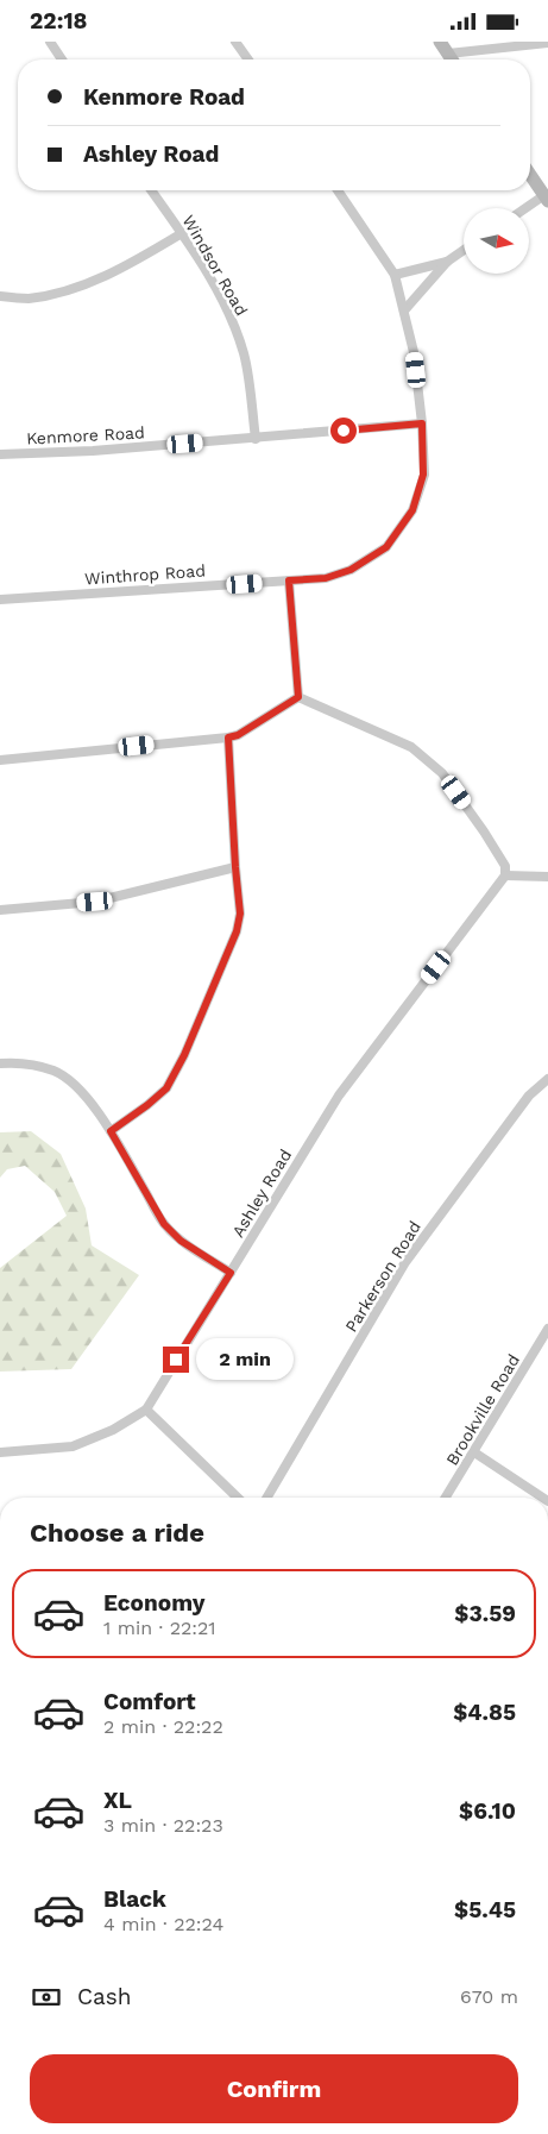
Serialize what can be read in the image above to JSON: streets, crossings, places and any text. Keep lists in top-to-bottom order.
{
  "streets": {
    "street": [
      "Windsor Road",
      "Kenmore Road",
      "Winthrop Road",
      "Ashley Road",
      "Parkerson Road",
      "Brookville Road"
    ]
  },
  "crossings": [
    ["Windsor Road", "Kenmore Road"],
    ["Kenmore Road", "Winthrop Road"]
  ],
  "north": "right",
  "page": {
    "status": "22:18",
    "banner": ["Kenmore Road", "Ashley Road"],
    "bubble": "2 min",
    "heading": "Choose a ride",
    "list": [
      {
        "name": "Economy",
        "note": "1 min · 22:21",
        "value": "$3.59"
      },
      {
        "name": "Comfort",
        "note": "2 min · 22:22",
        "value": "$4.85"
      },
      {
        "name": "XL",
        "note": "3 min · 22:23",
        "value": "$6.10"
      },
      {
        "name": "Black",
        "note": "4 min · 22:24",
        "value": "$5.45"
      }
    ],
    "pay": ["Cash", "670 m"],
    "buttons": "Confirm"
  }
}
